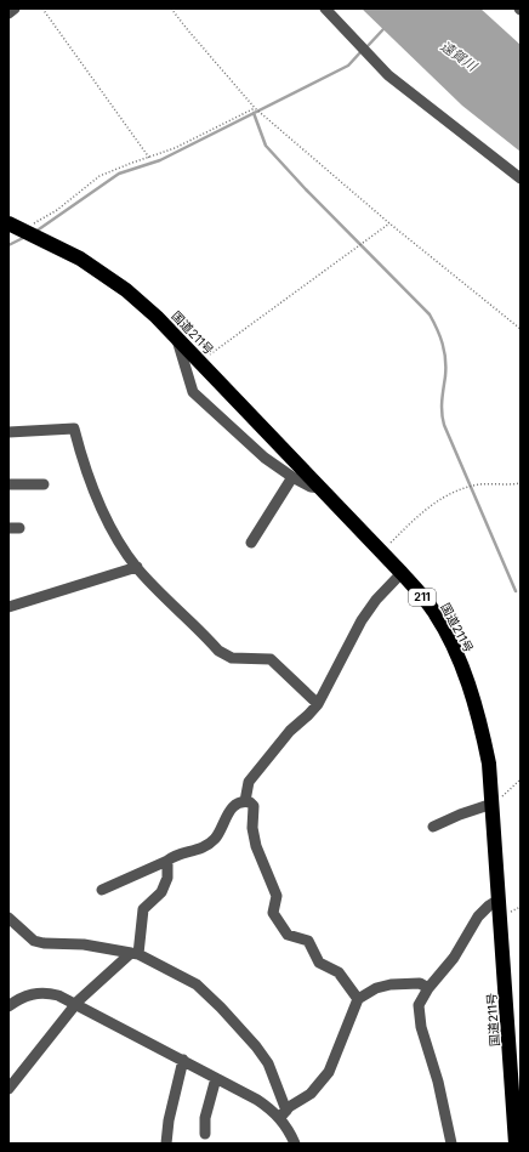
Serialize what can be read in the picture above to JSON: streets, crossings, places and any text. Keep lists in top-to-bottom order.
{
  "streets": {
    "highway": ["国道211号", "211"]
  },
  "water": ["遠賀川"]
}
